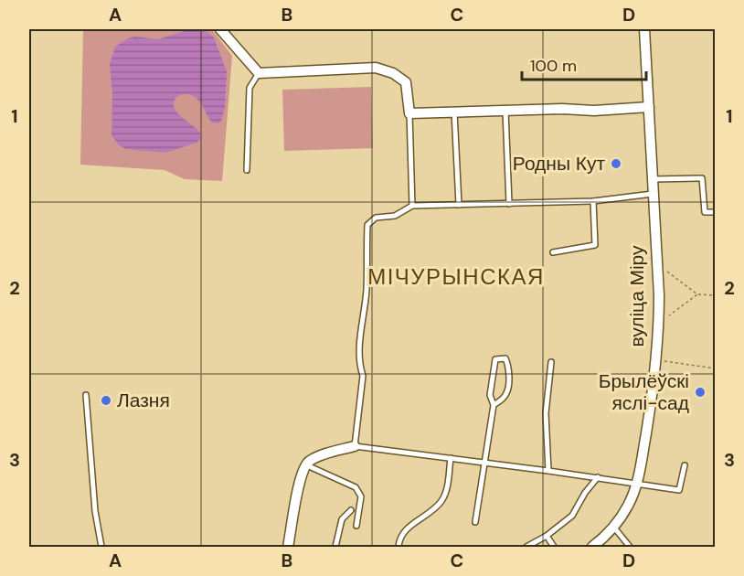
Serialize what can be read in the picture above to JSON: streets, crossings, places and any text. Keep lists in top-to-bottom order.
{
  "streets": {
    "street": ["вуліца Міру"]
  },
  "districts": ["МІЧУРЫНСКАЯ"],
  "places": ["Родны Кут", "Брылёўскі яслі-сад", "Лазня"],
  "scale_bar": "100 m",
  "grid": {
    "columns": [
      "A",
      "B",
      "C",
      "D"
    ],
    "rows": ["1", "2", "3"]
  }
}
